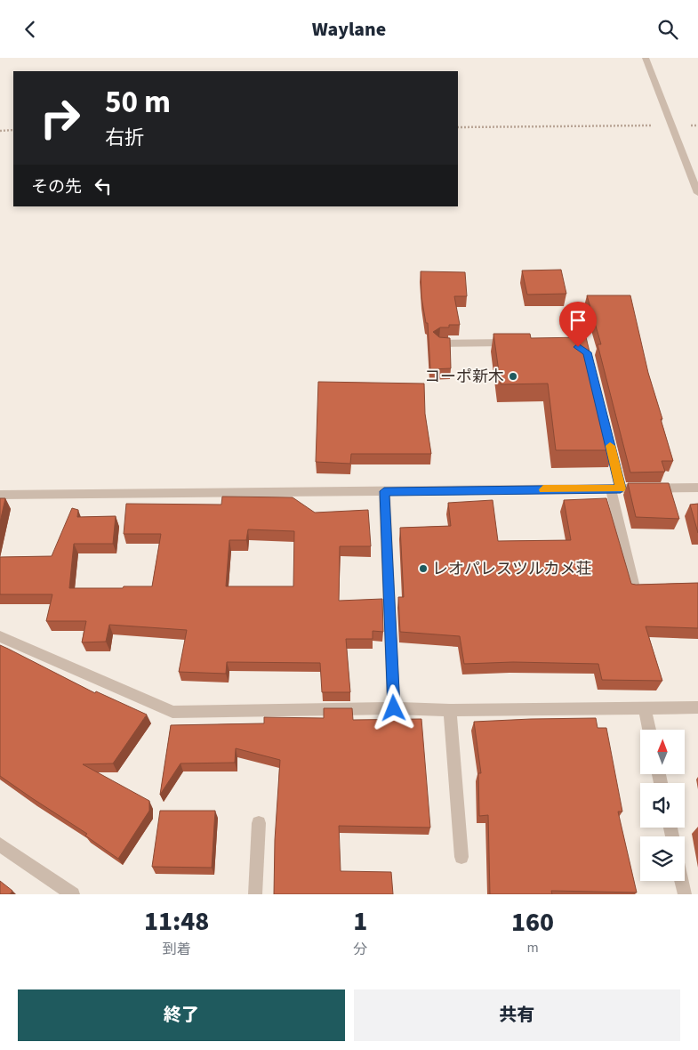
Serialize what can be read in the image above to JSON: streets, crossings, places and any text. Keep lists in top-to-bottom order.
{
  "places": ["コーポ新木", "レオパレスツルカメ荘"],
  "north": "top",
  "page": {
    "header": "Waylane",
    "turn": ["50 m", "右折"],
    "then": "その先",
    "eta": [
      "11:48",
      "到着",
      "1",
      "分",
      "160",
      "m"
    ],
    "buttons": ["終了", "共有"]
  }
}
